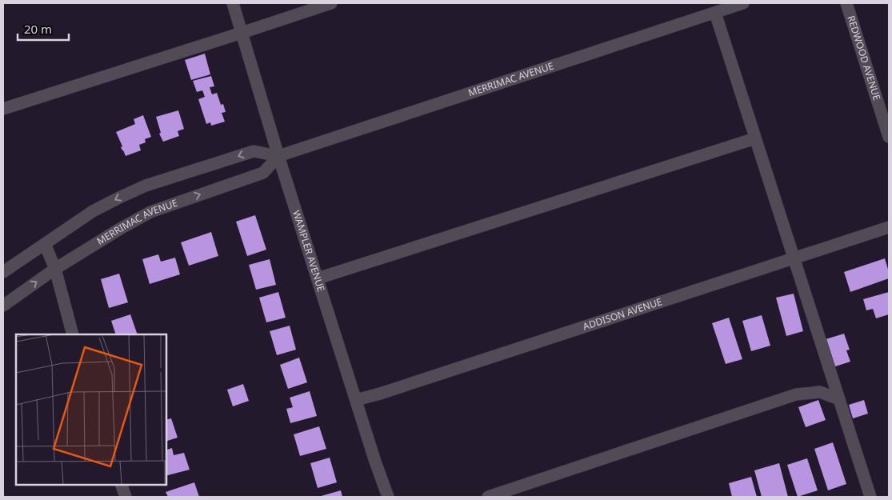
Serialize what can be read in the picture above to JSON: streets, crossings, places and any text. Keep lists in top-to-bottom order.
{
  "streets": {
    "street": [
      "REDWOOD AVENUE",
      "MERRIMAC AVENUE",
      "WAMPLER AVENUE",
      "ADDISON AVENUE"
    ]
  },
  "crossings": [
    ["MERRIMAC AVENUE", "WAMPLER AVENUE"],
    ["WAMPLER AVENUE", "ADDISON AVENUE"]
  ],
  "scale_bar": "20 m"
}
